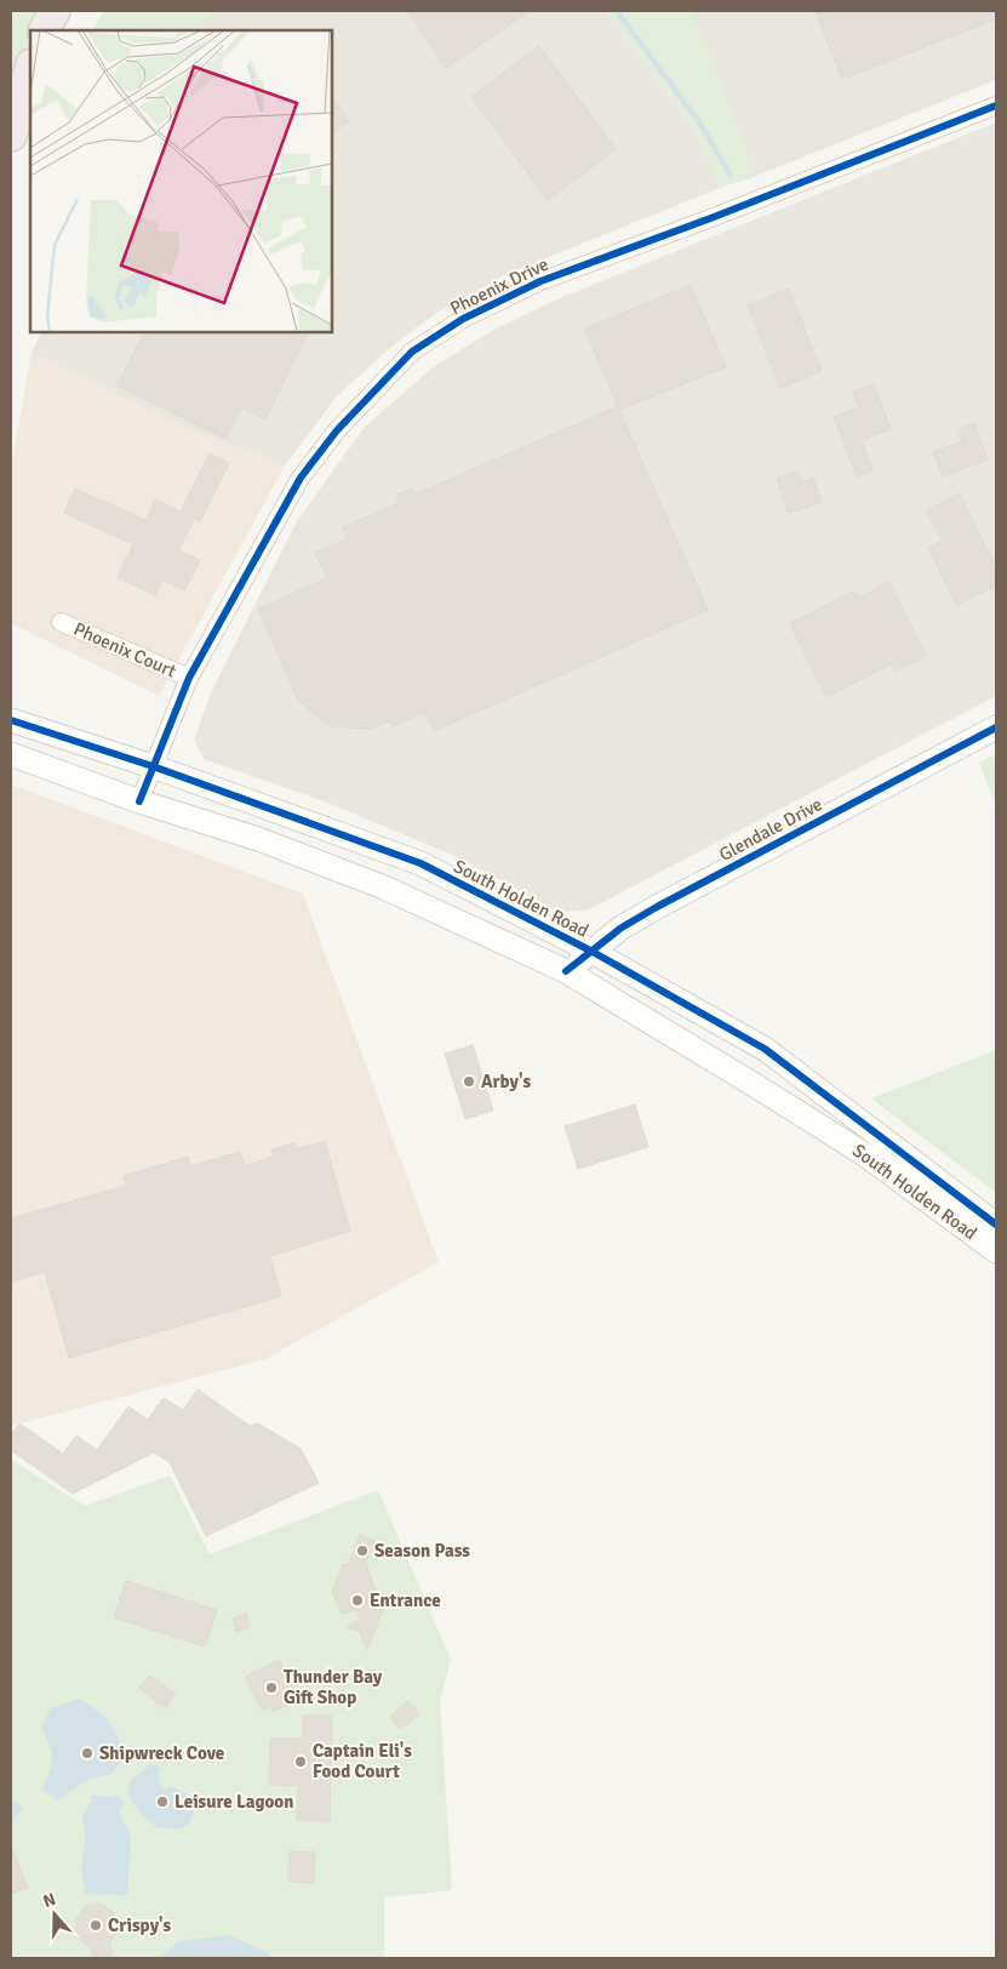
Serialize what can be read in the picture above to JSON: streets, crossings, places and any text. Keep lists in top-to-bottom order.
{
  "streets": {
    "street": [
      "Phoenix Drive",
      "Phoenix Court",
      "Glendale Drive",
      "South Holden Road"
    ]
  },
  "crossings": [
    ["Phoenix Drive", "Phoenix Court"],
    ["Phoenix Drive", "South Holden Road"],
    ["Glendale Drive", "South Holden Road"]
  ],
  "places": [
    "Arby's",
    "Season Pass",
    "Entrance",
    "Thunder Bay Gift Shop",
    "Shipwreck Cove",
    "Captain Eli's Food Court",
    "Leisure Lagoon",
    "Crispy's"
  ],
  "north": "top"
}
